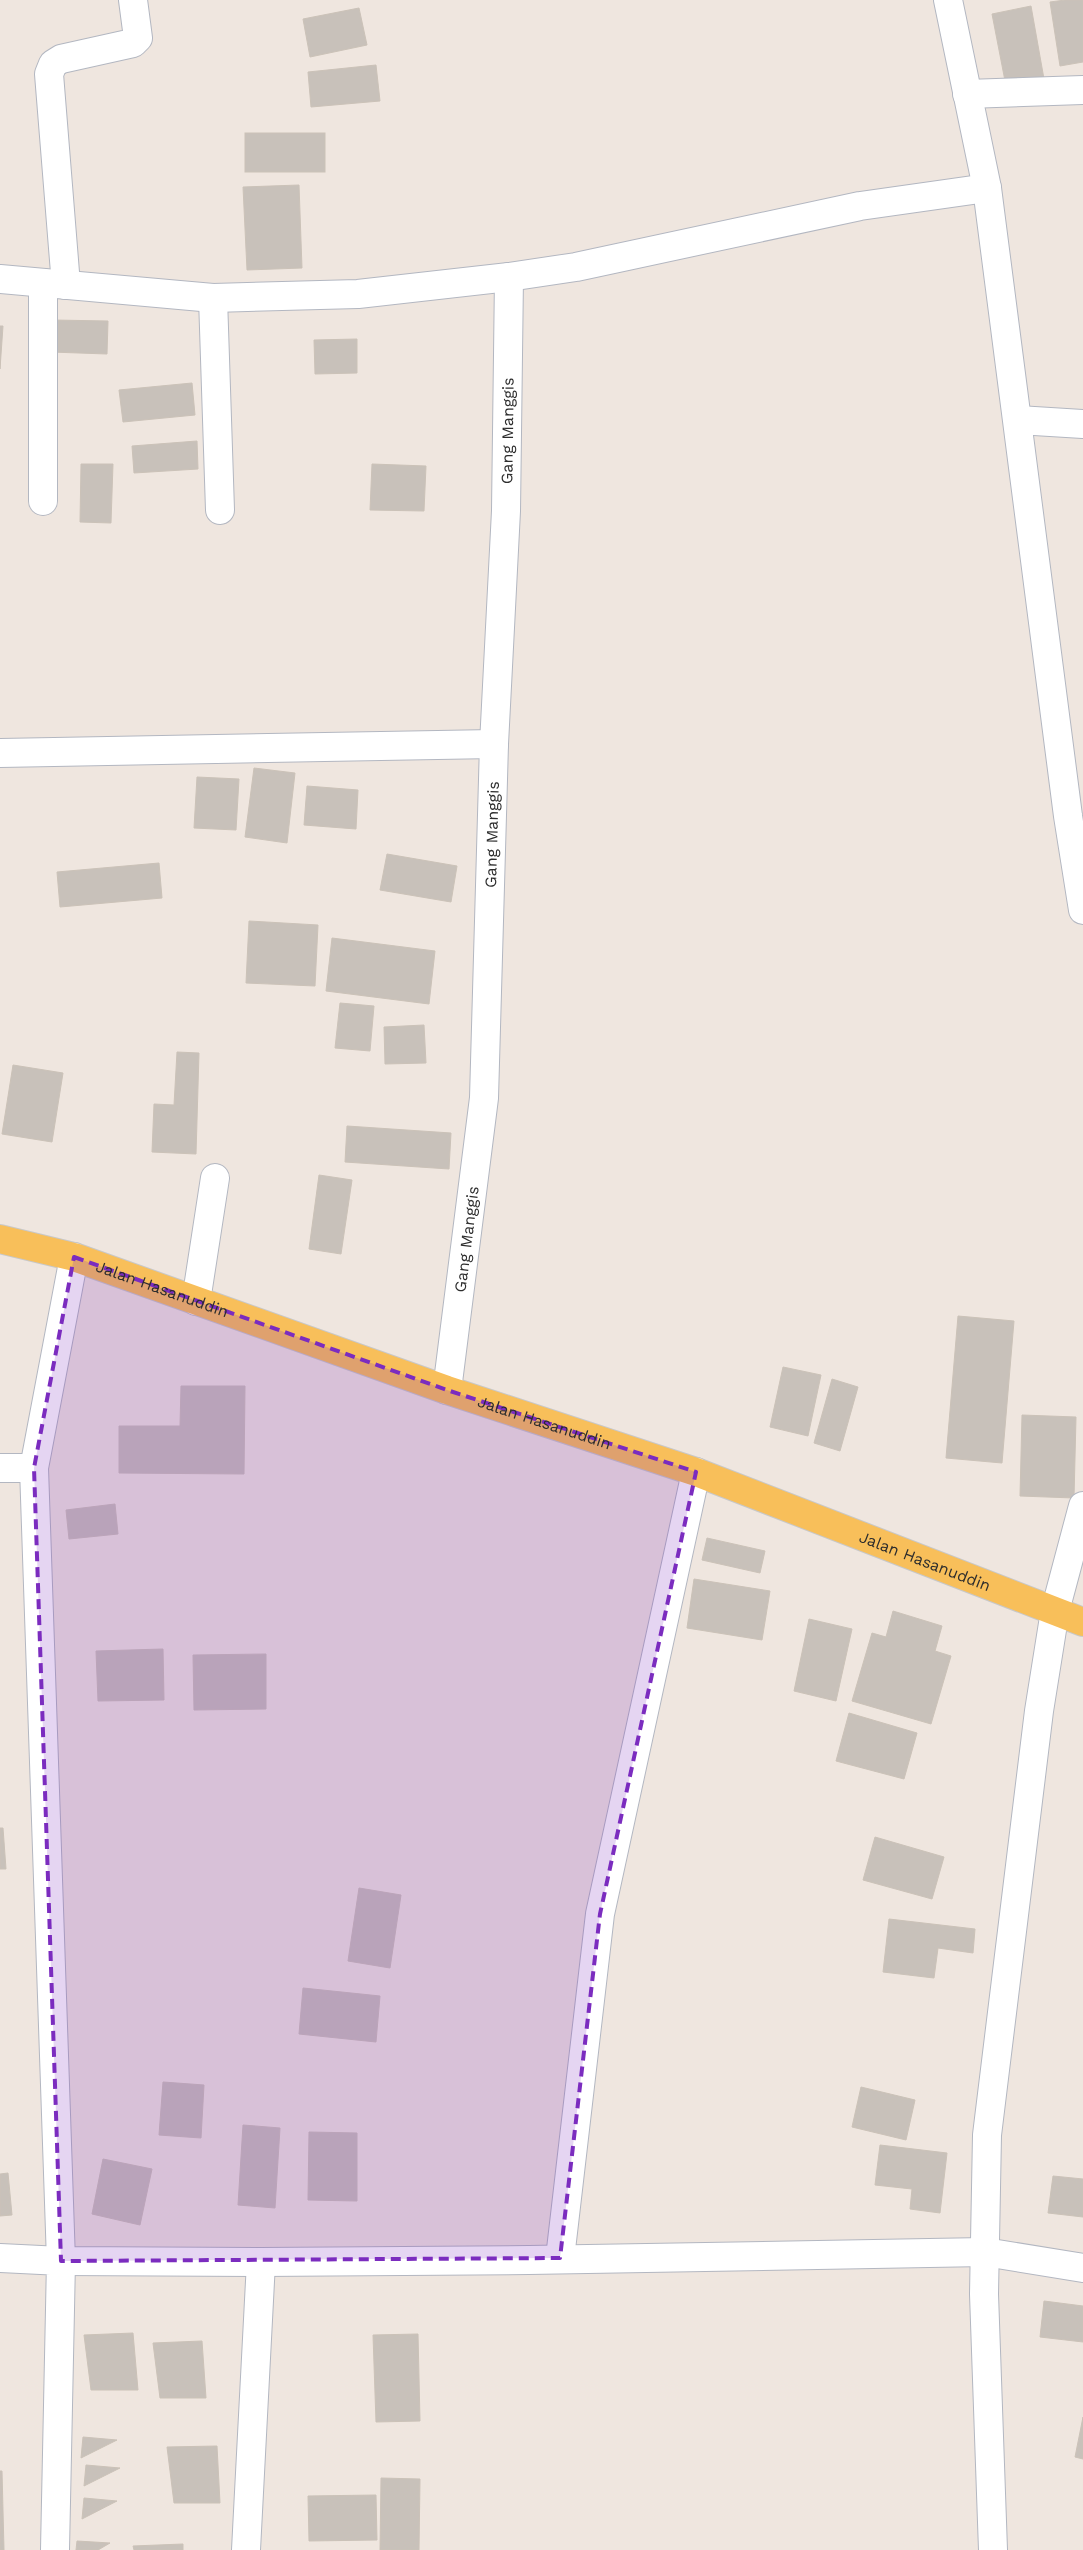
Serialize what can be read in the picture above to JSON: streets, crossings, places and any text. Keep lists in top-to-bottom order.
{
  "streets": {
    "main road": ["Jalan Hasanuddin"],
    "street": ["Gang Manggis"]
  },
  "crossings": [
    ["Gang Manggis", "Jalan Hasanuddin"]
  ]
}
